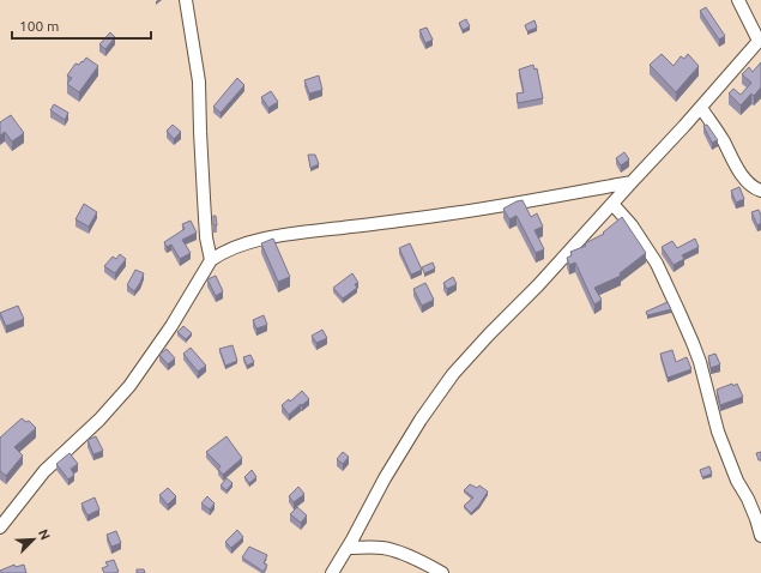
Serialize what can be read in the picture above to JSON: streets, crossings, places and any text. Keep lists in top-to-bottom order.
{
  "scale_bar": "100 m",
  "north": "top right"
}
